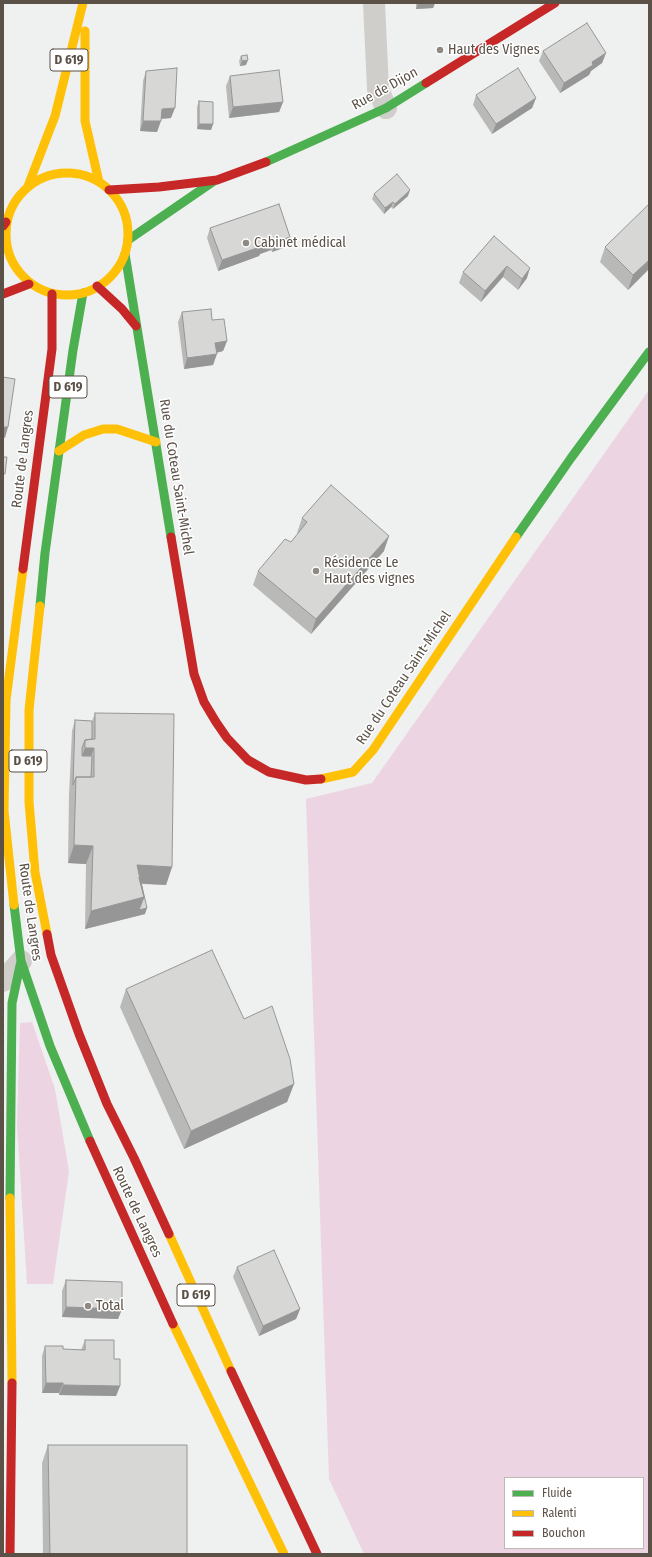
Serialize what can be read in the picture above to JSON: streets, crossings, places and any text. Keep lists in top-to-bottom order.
{
  "streets": {
    "main road": [
      "D 619",
      "Rue de Dijon",
      "Route de Langres",
      "Rue du Coteau Saint-Michel"
    ]
  },
  "crossings": [
    ["D 619", "Rue de Dijon"],
    ["D 619", "Route de Langres"],
    ["D 619", "Rue du Coteau Saint-Michel"],
    ["Rue de Dijon", "Route de Langres"],
    ["Rue de Dijon", "Rue du Coteau Saint-Michel"],
    ["Route de Langres", "Rue du Coteau Saint-Michel"]
  ],
  "places": [
    "Haut des Vignes",
    "Cabinet médical",
    "Résidence Le Haut des vignes",
    "Total"
  ],
  "legend": ["Fluide", "Ralenti", "Bouchon"]
}
